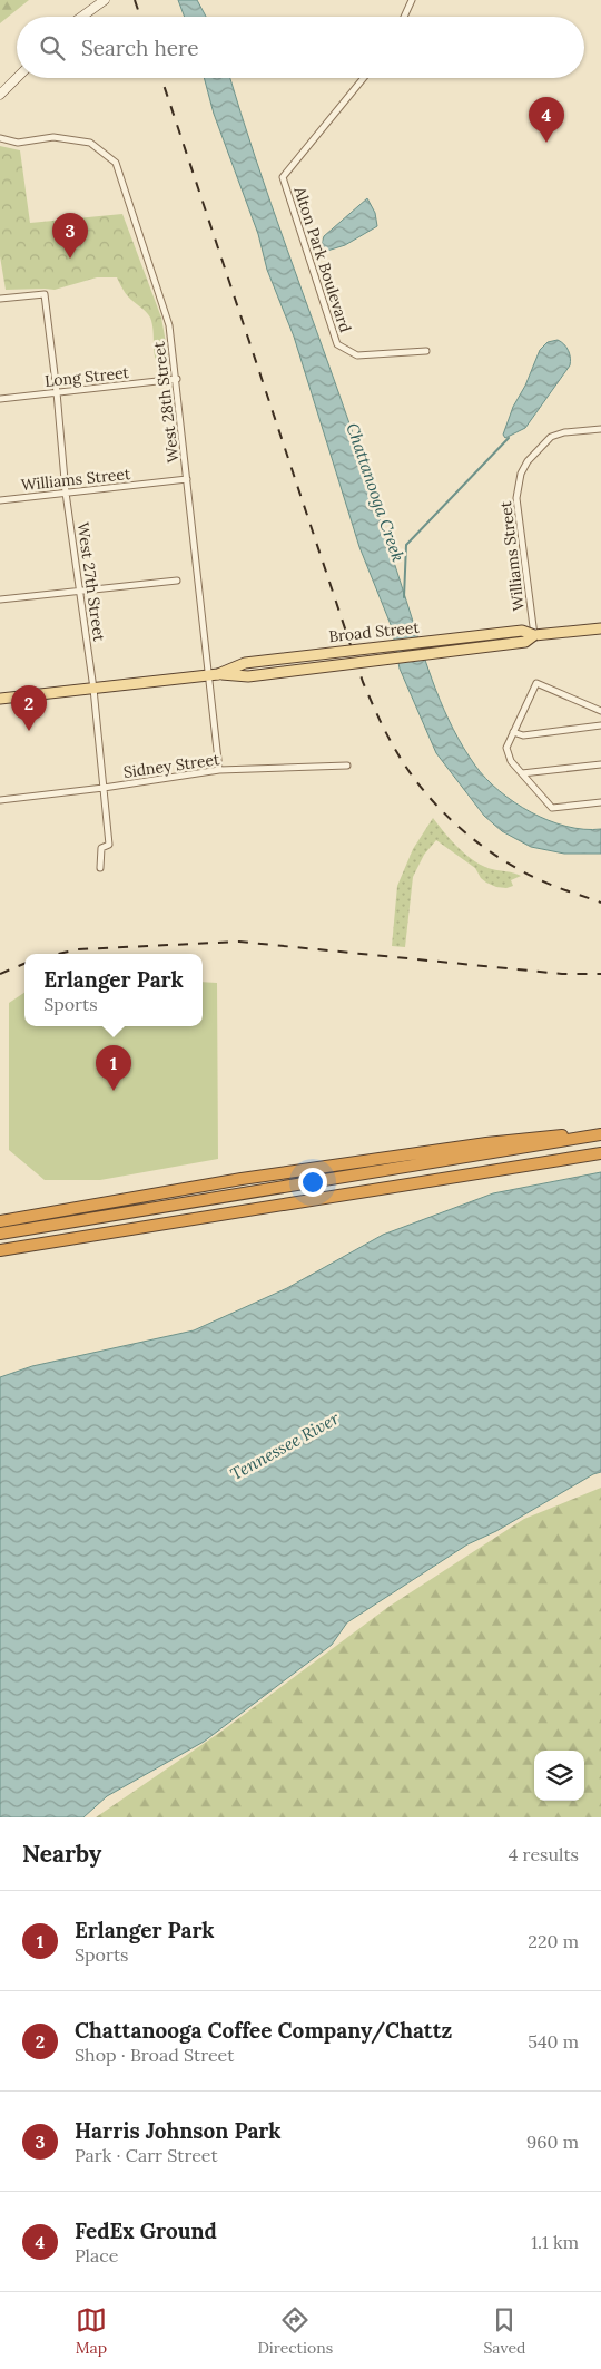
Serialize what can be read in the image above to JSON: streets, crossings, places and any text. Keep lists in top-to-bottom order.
{
  "streets": {
    "main road": ["Broad Street"],
    "street": [
      "Alton Park Boulevard",
      "Long Street",
      "West 28th Street",
      "Williams Street",
      "West 27th Street",
      "Sidney Street"
    ]
  },
  "crossings": [
    ["Long Street", "West 28th Street"],
    ["Long Street", "West 27th Street"],
    ["West 28th Street", "Williams Street"],
    ["West 28th Street", "Broad Street"],
    ["West 28th Street", "Sidney Street"],
    ["Williams Street", "West 27th Street"],
    ["Williams Street", "Broad Street"],
    ["West 27th Street", "Broad Street"],
    ["West 27th Street", "Sidney Street"]
  ],
  "water": ["Chattanooga Creek", "Tennessee River"],
  "page": {
    "search": "Search here",
    "pins": [
      "4",
      "3",
      "2",
      "1"
    ],
    "popup": ["Erlanger Park", "Sports"],
    "heading": ["Nearby", "4 results"],
    "list": [
      {
        "mark": "1",
        "name": "Erlanger Park",
        "note": "Sports",
        "value": "220 m"
      },
      {
        "mark": "2",
        "name": "Chattanooga Coffee Company/Chattz",
        "note": "Shop · Broad Street",
        "value": "540 m"
      },
      {
        "mark": "3",
        "name": "Harris Johnson Park",
        "note": "Park · Carr Street",
        "value": "960 m"
      },
      {
        "mark": "4",
        "name": "FedEx Ground",
        "note": "Place",
        "value": "1.1 km"
      }
    ],
    "nav": ["Map", "Directions", "Saved"]
  }
}
